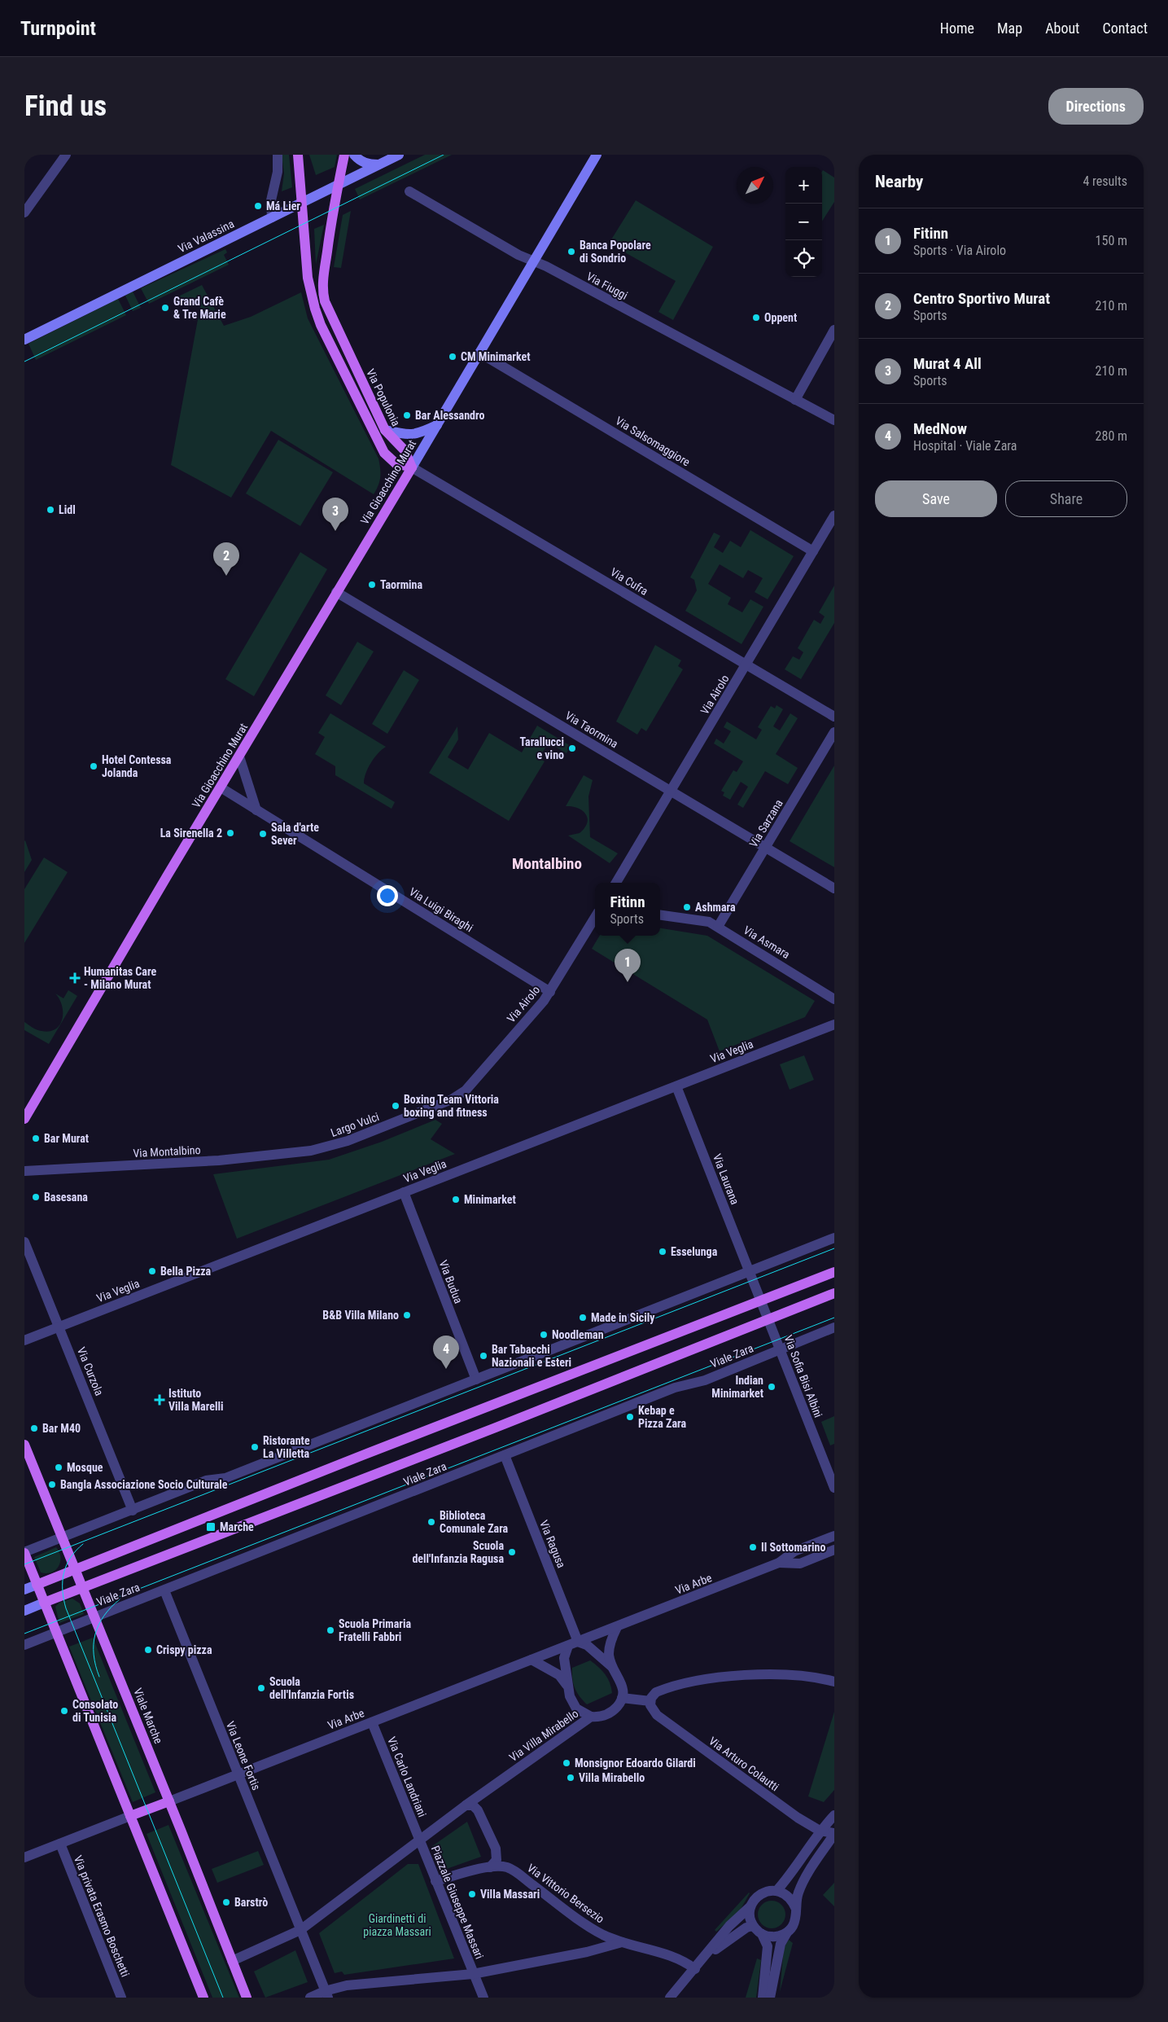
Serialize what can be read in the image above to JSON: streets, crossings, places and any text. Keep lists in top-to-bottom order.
{
  "streets": {
    "main road": [
      "Via Valassina",
      "Via Populonia",
      "Via Gioacchino Murat",
      "Viale Zara",
      "Viale Marche"
    ],
    "street": [
      "Via Fiuggi",
      "Via Salsomaggiore",
      "Via Cufra",
      "Via Airolo",
      "Via Taormina",
      "Via Sarzana",
      "Via Luigi Biraghi",
      "Via Asmara",
      "Via Veglia",
      "Largo Vulci",
      "Via Montalbino",
      "Via Laurana",
      "Via Budua",
      "Via Curzola",
      "Via Sofia Bisi Albini",
      "Via Ragusa",
      "Via Arbe",
      "Via Villa Mirabello",
      "Via Leone Fortis",
      "Via Arturo Colautti",
      "Via Carlo Landriani",
      "Via Vittorio Bersezio",
      "Piazzale Giuseppe Massari",
      "Via privata Erasmo Boschetti"
    ]
  },
  "crossings": [
    ["Via Valassina", "Via Populonia"],
    ["Via Fiuggi", "Via Gioacchino Murat"],
    ["Via Populonia", "Via Gioacchino Murat"],
    ["Via Populonia", "Via Cufra"],
    ["Via Salsomaggiore", "Via Gioacchino Murat"],
    ["Via Salsomaggiore", "Via Airolo"],
    ["Via Gioacchino Murat", "Via Cufra"],
    ["Via Gioacchino Murat", "Via Taormina"],
    ["Via Gioacchino Murat", "Via Luigi Biraghi"],
    ["Via Cufra", "Via Airolo"],
    ["Via Airolo", "Via Taormina"],
    ["Via Airolo", "Via Luigi Biraghi"],
    ["Via Airolo", "Largo Vulci"],
    ["Via Taormina", "Via Sarzana"],
    ["Via Sarzana", "Via Asmara"],
    ["Via Veglia", "Via Laurana"],
    ["Via Veglia", "Via Budua"],
    ["Via Veglia", "Via Curzola"],
    ["Largo Vulci", "Via Montalbino"],
    ["Viale Zara", "Via Sofia Bisi Albini"],
    ["Viale Zara", "Via Ragusa"],
    ["Viale Zara", "Viale Marche"],
    ["Viale Zara", "Via Leone Fortis"],
    ["Via Ragusa", "Via Arbe"],
    ["Via Ragusa", "Via Villa Mirabello"],
    ["Via Arbe", "Viale Marche"],
    ["Via Arbe", "Via Villa Mirabello"],
    ["Via Arbe", "Via Leone Fortis"],
    ["Via Arbe", "Via Carlo Landriani"],
    ["Viale Marche", "Piazzale Giuseppe Massari"],
    ["Via Villa Mirabello", "Via Carlo Landriani"],
    ["Via Villa Mirabello", "Piazzale Giuseppe Massari"],
    ["Via Leone Fortis", "Piazzale Giuseppe Massari"],
    ["Via Carlo Landriani", "Piazzale Giuseppe Massari"],
    ["Via Vittorio Bersezio", "Piazzale Giuseppe Massari"]
  ],
  "districts": ["Montalbino"],
  "parks": ["Giardinetti di piazza Massari"],
  "places": {
    "other": [
      "Má Lier",
      "Banca Popolare di Sondrio",
      "Grand Cafè & Tre Marie",
      "Oppent",
      "CM Minimarket",
      "Bar Alessandro",
      "Lidl",
      "Taormina",
      "Tarallucci e vino",
      "Hotel Contessa Jolanda",
      "La Sirenella 2",
      "Sala d'arte Sever",
      "Ashmara",
      "Boxing Team Vittoria boxing and fitness",
      "Bar Murat",
      "Basesana",
      "Minimarket",
      "Esselunga",
      "Bella Pizza",
      "B&B Villa Milano",
      "Made in Sicily",
      "Noodleman",
      "Bar Tabacchi Nazionali e Esteri",
      "Indian Minimarket",
      "Kebap e Pizza Zara",
      "Bar M40",
      "Ristorante La Villetta",
      "Mosque",
      "Bangla Associazione Socio Culturale",
      "Biblioteca Comunale Zara",
      "Il Sottomarino",
      "Scuola dell'Infanzia Ragusa",
      "Scuola Primaria Fratelli Fabbri",
      "Crispy pizza",
      "Scuola dell'Infanzia Fortis",
      "Consolato di Tunisia",
      "Monsignor Edoardo Gilardi",
      "Villa Mirabello",
      "Villa Massari",
      "Barstrò"
    ],
    "health": ["Humanitas Care - Milano Murat", "Istituto Villa Marelli"],
    "transit": ["Marche"]
  },
  "north": "top right",
  "page": {
    "header": "Turnpoint",
    "nav": [
      "Home",
      "Map",
      "About",
      "Contact"
    ],
    "buttons": [
      "Directions",
      ["Save", "Share"]
    ],
    "title": "Find us",
    "heading": ["Nearby", "4 results"],
    "map_buttons": ["+", "−"],
    "list": [
      {
        "mark": "1",
        "name": "Fitinn",
        "note": "Sports · Via Airolo",
        "value": "150 m"
      },
      {
        "mark": "2",
        "name": "Centro Sportivo Murat",
        "note": "Sports",
        "value": "210 m"
      },
      {
        "mark": "3",
        "name": "Murat 4 All",
        "note": "Sports",
        "value": "210 m"
      },
      {
        "mark": "4",
        "name": "MedNow",
        "note": "Hospital · Viale Zara",
        "value": "280 m"
      }
    ],
    "pins": [
      "3",
      "2",
      "1",
      "4"
    ],
    "popup": ["Fitinn", "Sports"]
  }
}
